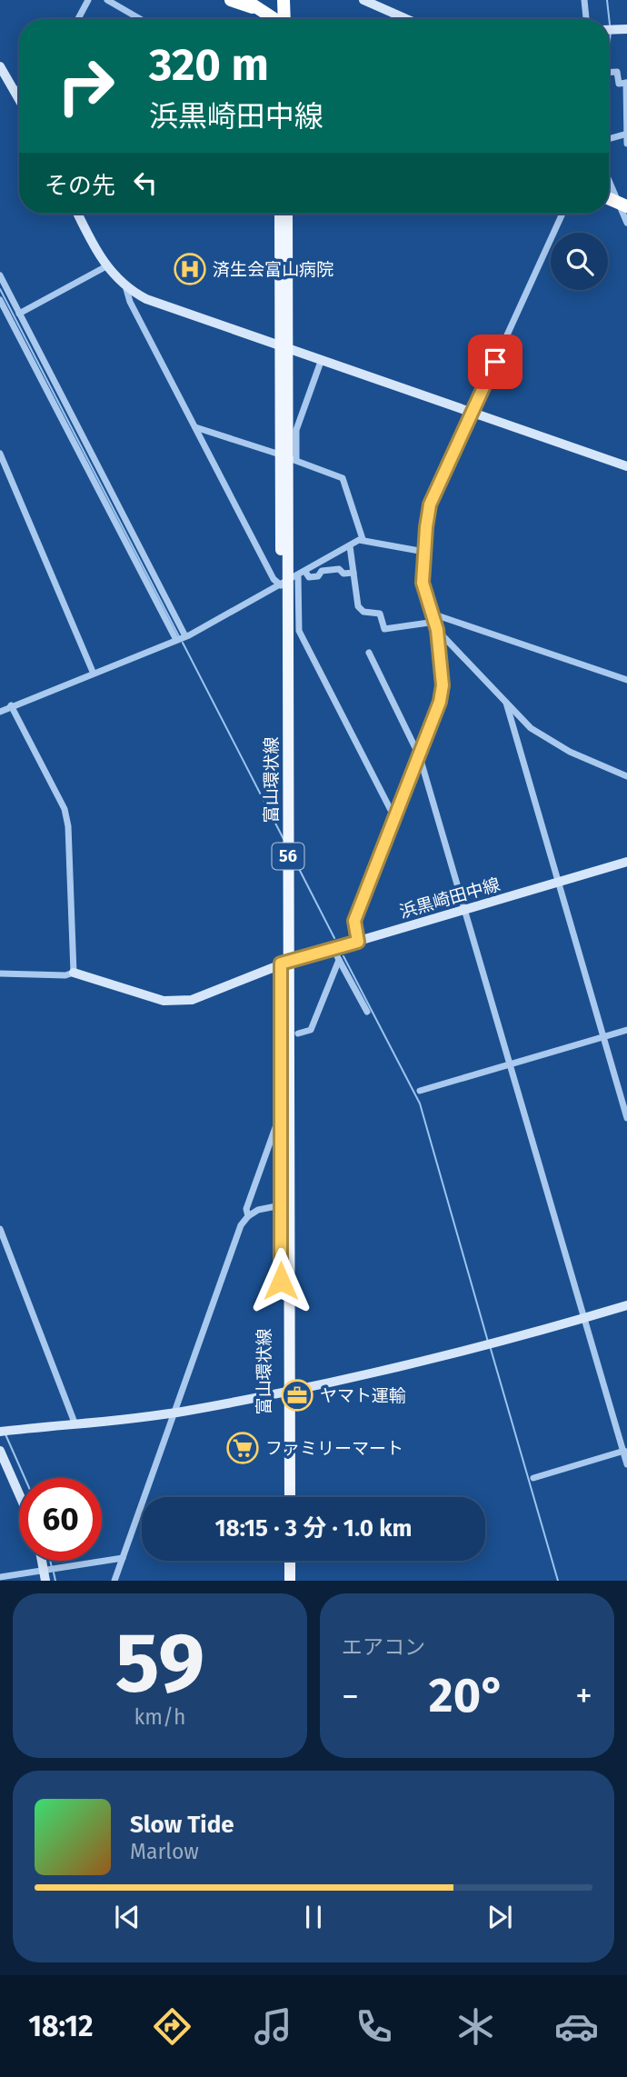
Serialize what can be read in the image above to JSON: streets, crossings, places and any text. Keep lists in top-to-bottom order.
{
  "streets": {
    "main road": ["富山環状線", "56"],
    "street": ["浜黒崎田中線"]
  },
  "crossings": [
    ["富山環状線", "浜黒崎田中線"]
  ],
  "places": {
    "hospital": ["済生会富山病院"],
    "office": ["ヤマト運輸"],
    "supermarket": ["ファミリーマート"]
  },
  "page": {
    "turn": ["320 m", "浜黒崎田中線"],
    "then": "その先",
    "limit": "60",
    "trip": "18:15 · 3 分 · 1.0 km",
    "tile": [
      ["59", "km/h"],
      "エアコン"
    ],
    "heat": ["−", "20°", "+"],
    "song": ["Slow Tide", "Marlow"],
    "tabs": "18:12"
  }
}
